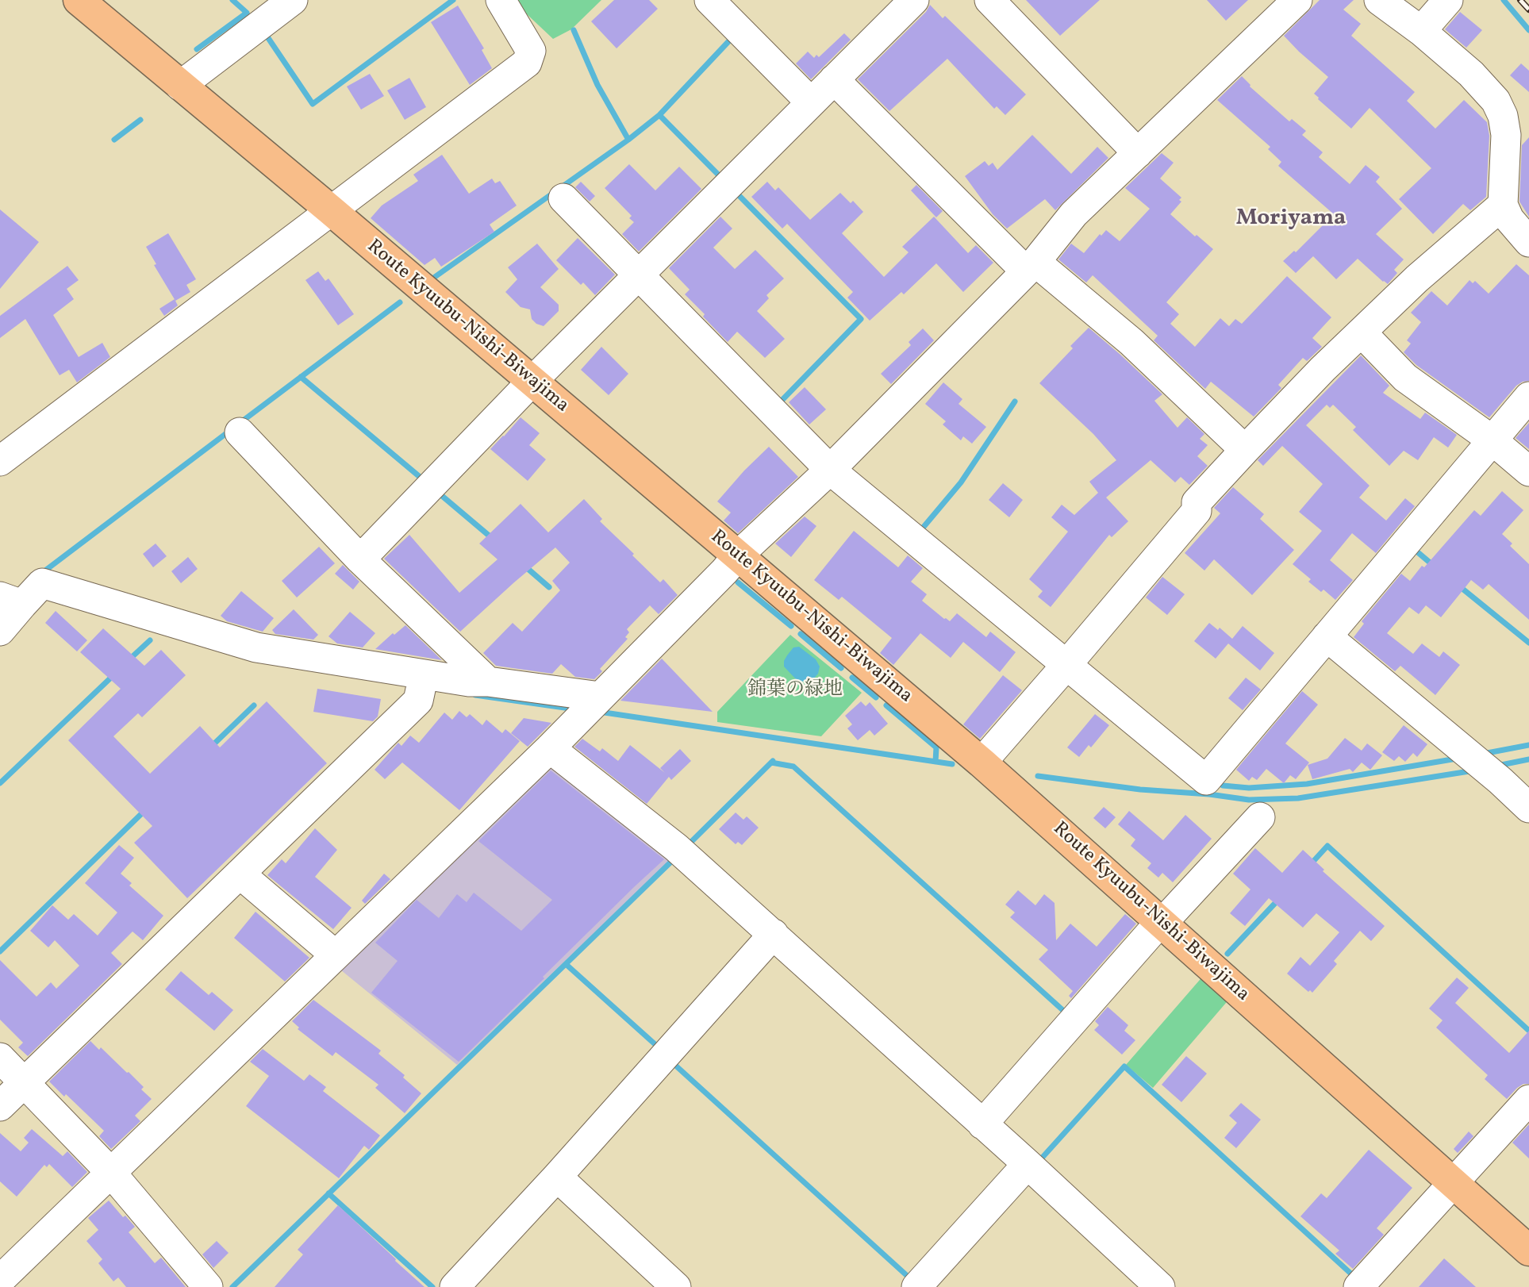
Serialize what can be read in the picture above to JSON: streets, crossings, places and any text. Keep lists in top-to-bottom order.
{
  "streets": {
    "main road": ["Route Kyuubu-Nishi-Biwajima"]
  },
  "districts": ["Moriyama"],
  "parks": ["錦葉の緑地"]
}
